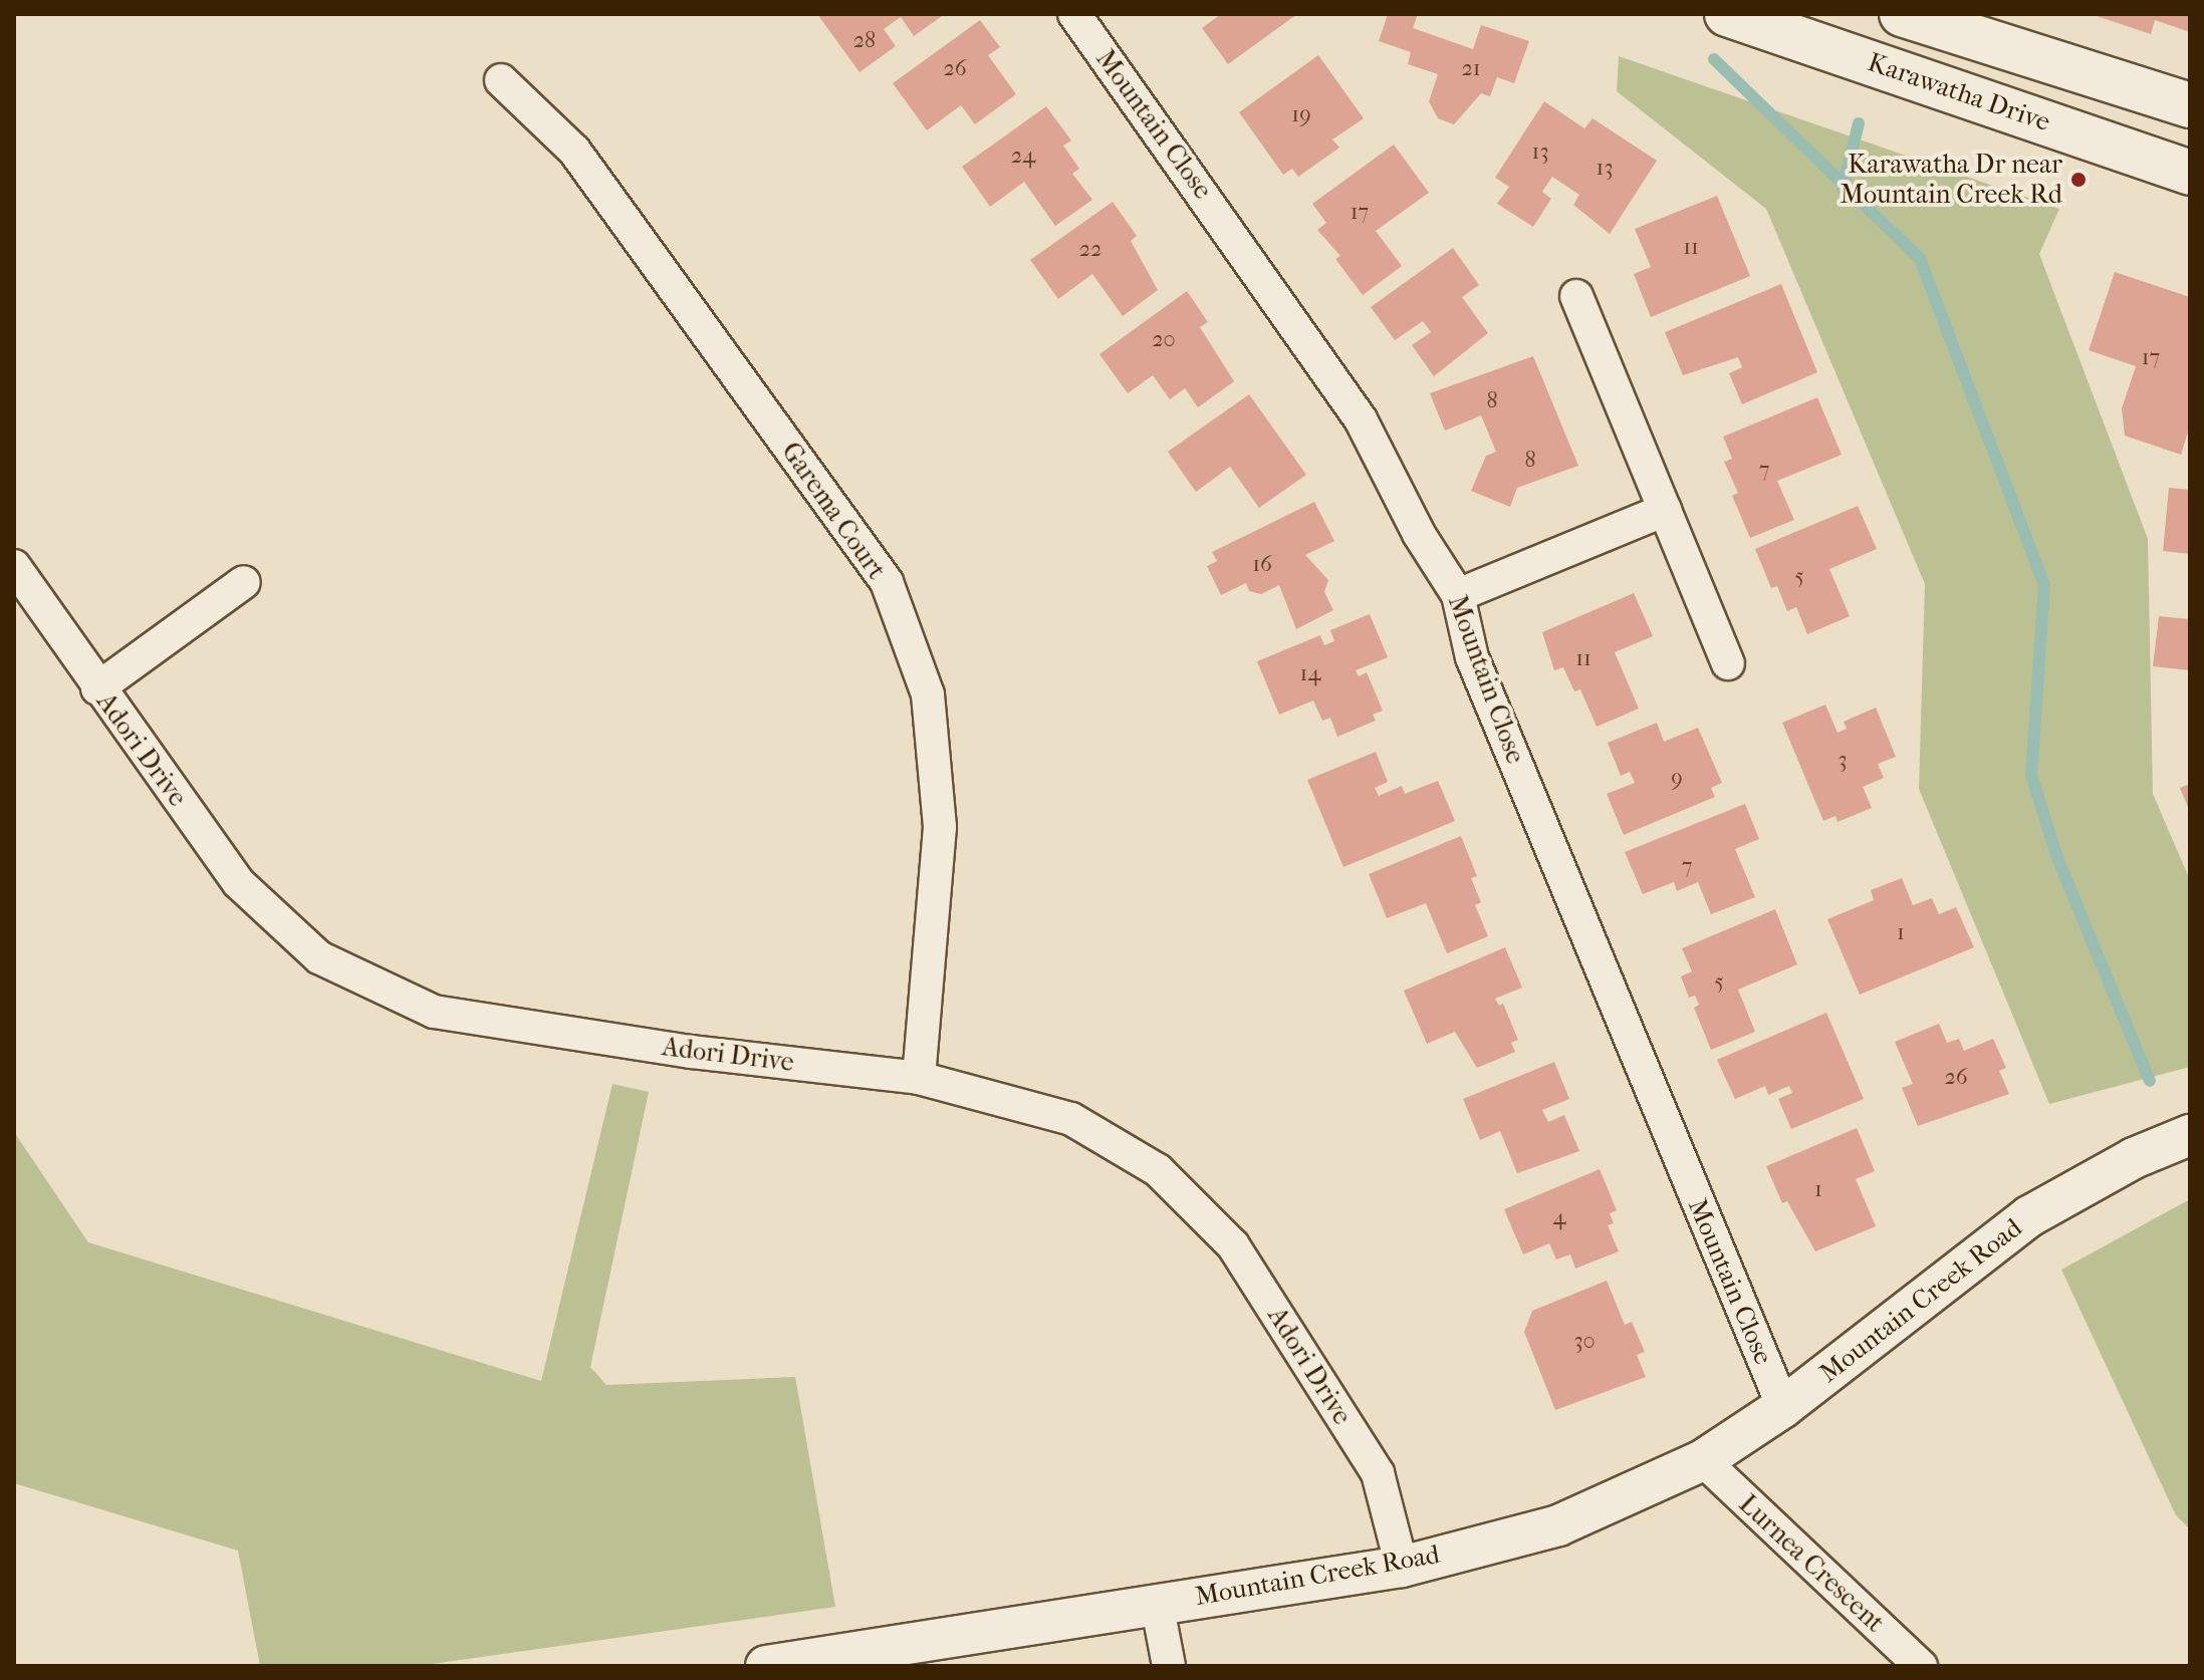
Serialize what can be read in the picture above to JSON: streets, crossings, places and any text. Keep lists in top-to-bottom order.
{
  "streets": {
    "main road": ["Karawatha Drive"],
    "street": [
      "Mountain Close",
      "Garema Court",
      "Adori Drive",
      "Mountain Creek Road",
      "Lurnea Crescent"
    ]
  },
  "crossings": [
    ["Mountain Close", "Mountain Creek Road"],
    ["Garema Court", "Adori Drive"],
    ["Adori Drive", "Mountain Creek Road"],
    ["Mountain Creek Road", "Lurnea Crescent"]
  ],
  "places": ["Karawatha Dr near Mountain Creek Rd"],
  "house_numbers": [
    "28",
    "26",
    "21",
    "19",
    "13",
    "24",
    "13",
    "17",
    "11",
    "22",
    "20",
    "17",
    "8",
    "8",
    "7",
    "16",
    "5",
    "11",
    "14",
    "3",
    "9",
    "7",
    "1",
    "5",
    "26",
    "1",
    "4",
    "30"
  ]
}
